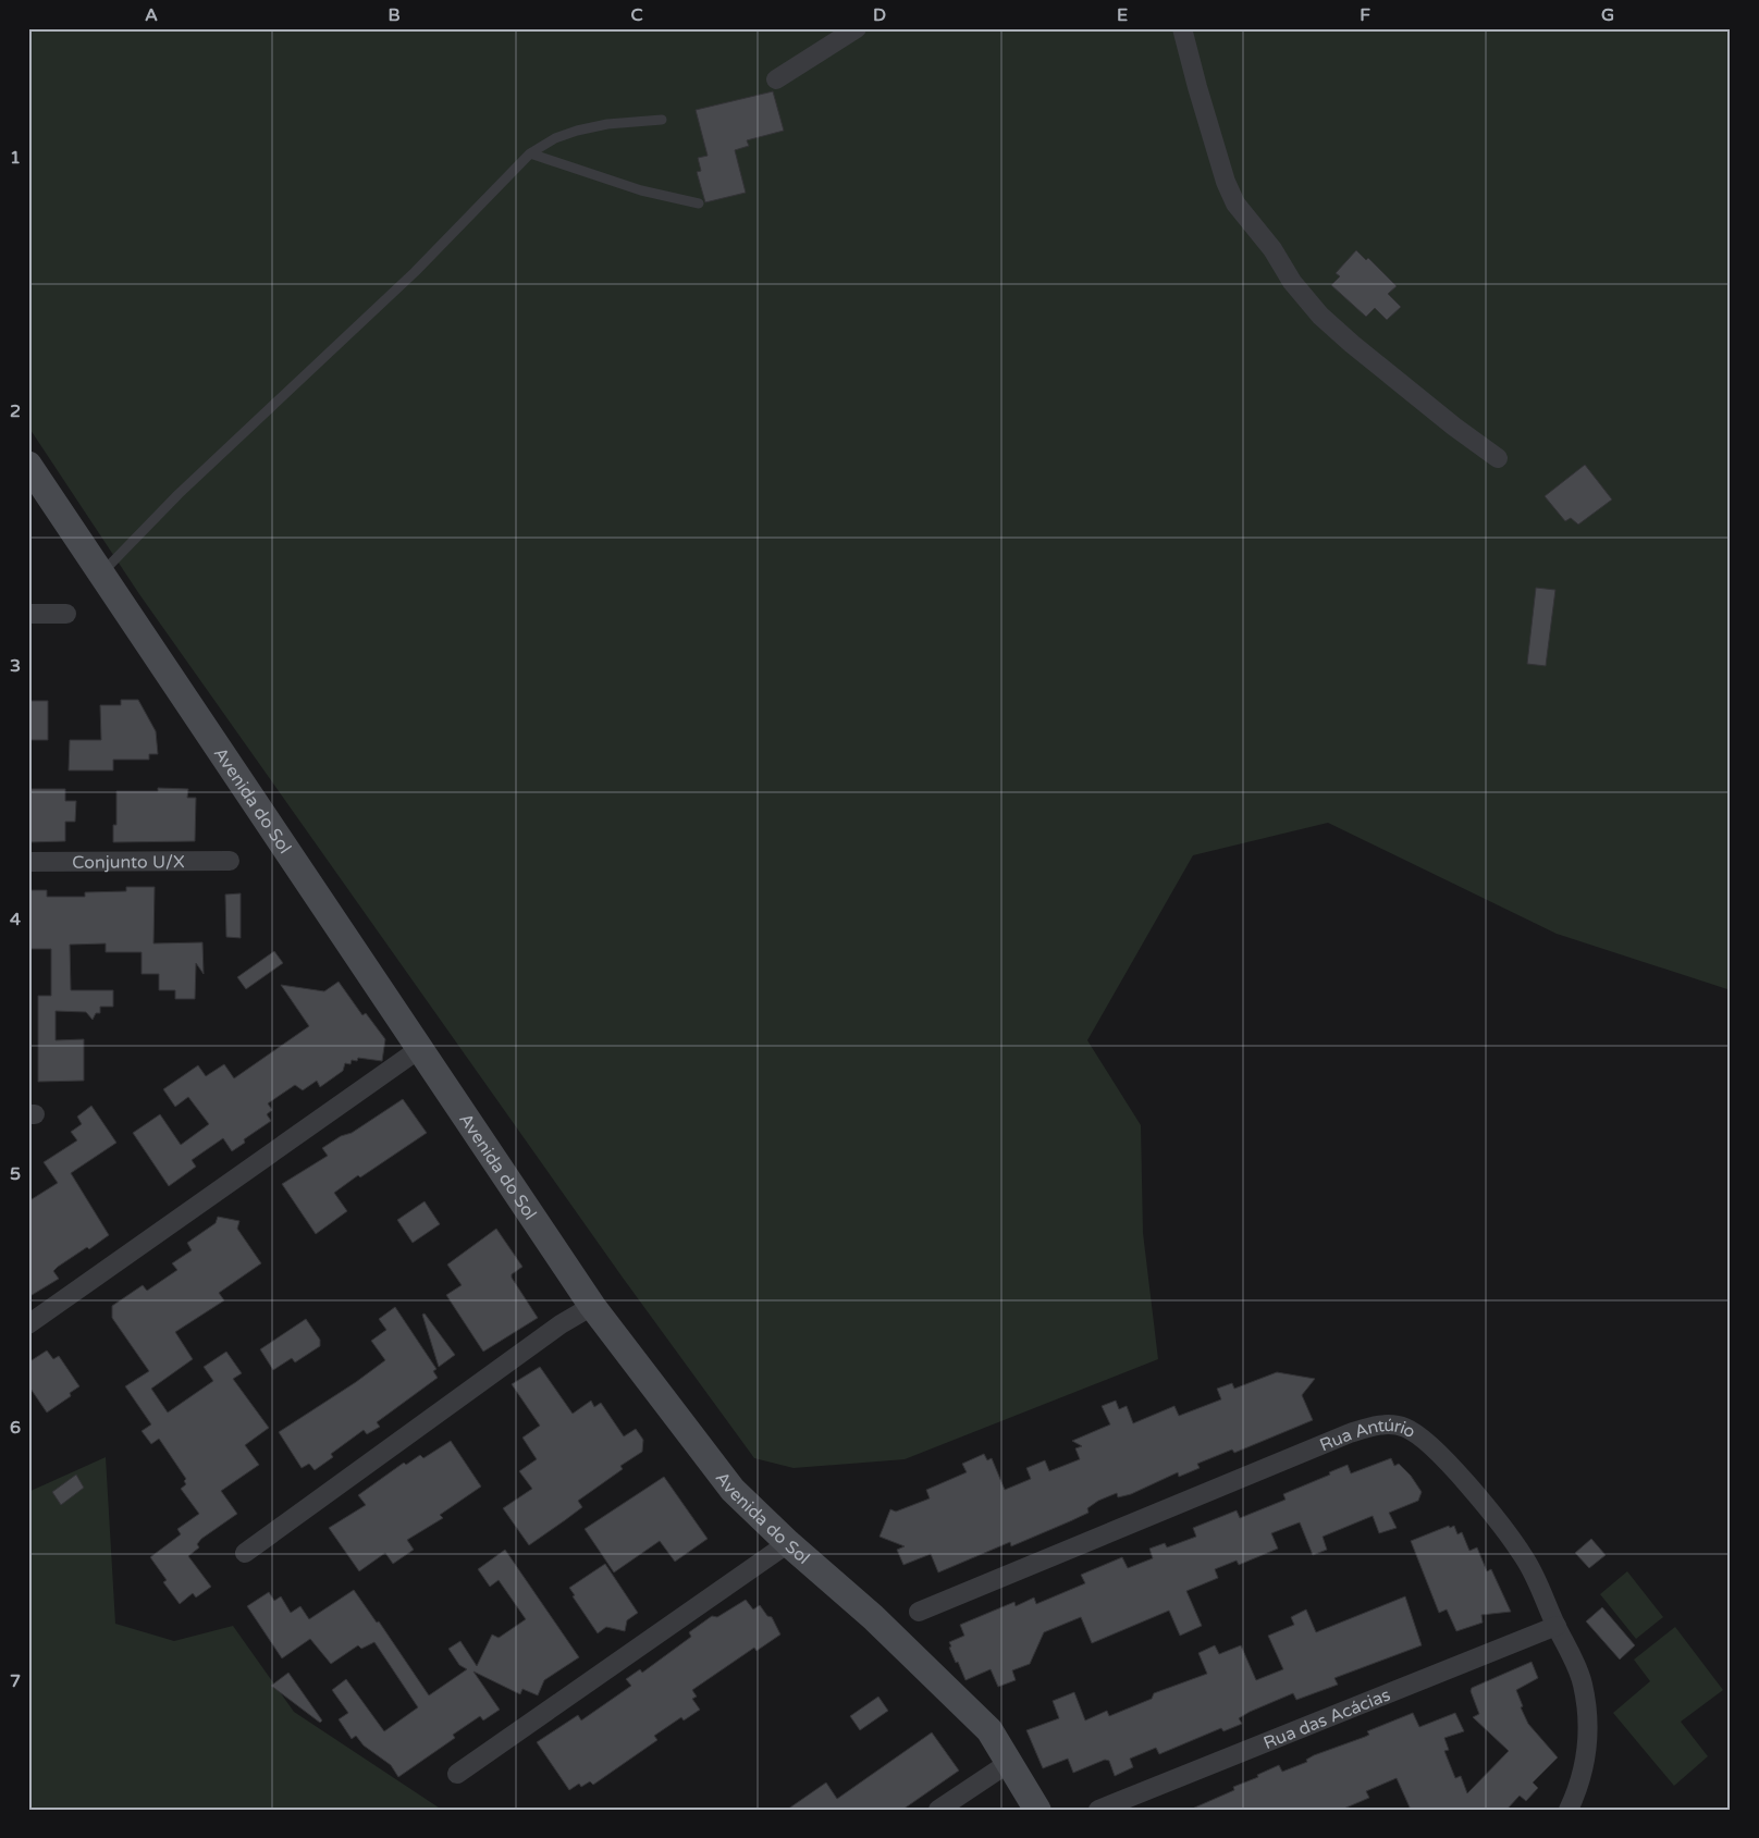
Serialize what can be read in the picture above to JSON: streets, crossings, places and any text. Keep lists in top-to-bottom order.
{
  "streets": {
    "street": [
      "Avenida do Sol",
      "Conjunto U/X",
      "Rua Antúrio",
      "Rua das Acácias"
    ]
  },
  "crossings": [
    ["Rua Antúrio", "Rua das Acácias"]
  ],
  "grid": {
    "columns": [
      "A",
      "B",
      "C",
      "D",
      "E",
      "F",
      "G"
    ],
    "rows": [
      "1",
      "2",
      "3",
      "4",
      "5",
      "6",
      "7"
    ]
  }
}
